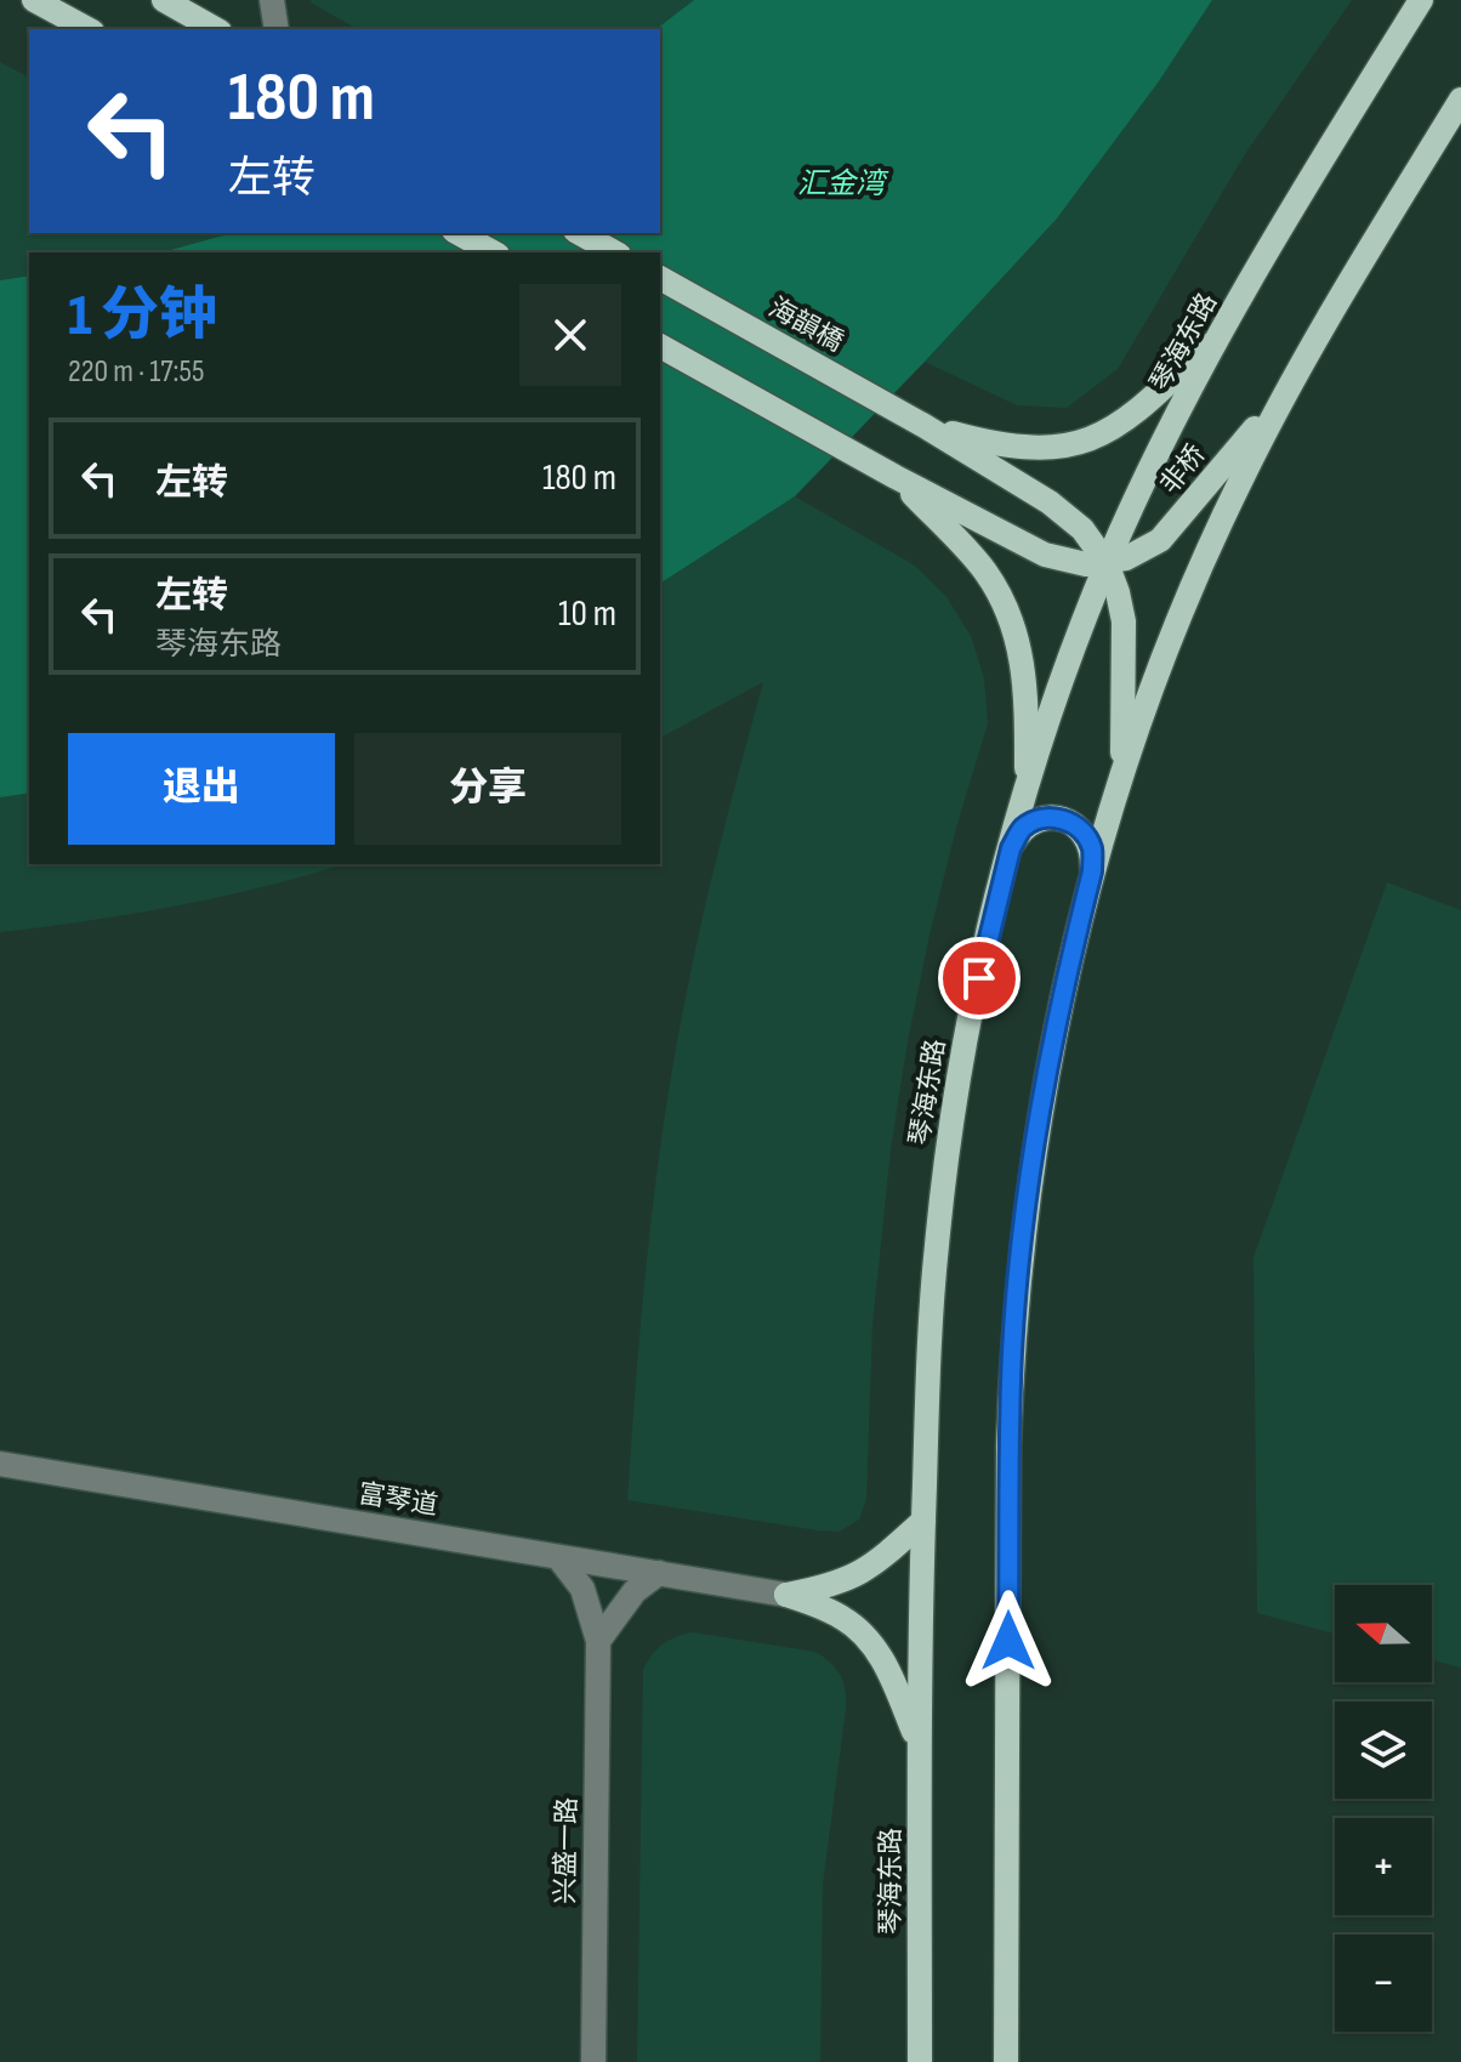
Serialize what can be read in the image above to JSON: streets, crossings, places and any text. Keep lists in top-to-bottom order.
{
  "streets": {
    "main road": ["海韻橋", "琴海东路", "非桥"],
    "street": ["富琴道", "兴盛一路"]
  },
  "crossings": [
    ["琴海东路", "非桥"],
    ["富琴道", "兴盛一路"]
  ],
  "water": ["汇金湾"],
  "north": "left",
  "page": {
    "turn": ["180 m", "左转"],
    "heading": ["1 分钟", "220 m · 17:55"],
    "list": [
      {
        "name": "左转",
        "value": "180 m"
      },
      {
        "name": "左转",
        "note": "琴海东路",
        "value": "10 m"
      }
    ],
    "buttons": ["退出", "分享"],
    "map_buttons": ["+", "−"]
  }
}
